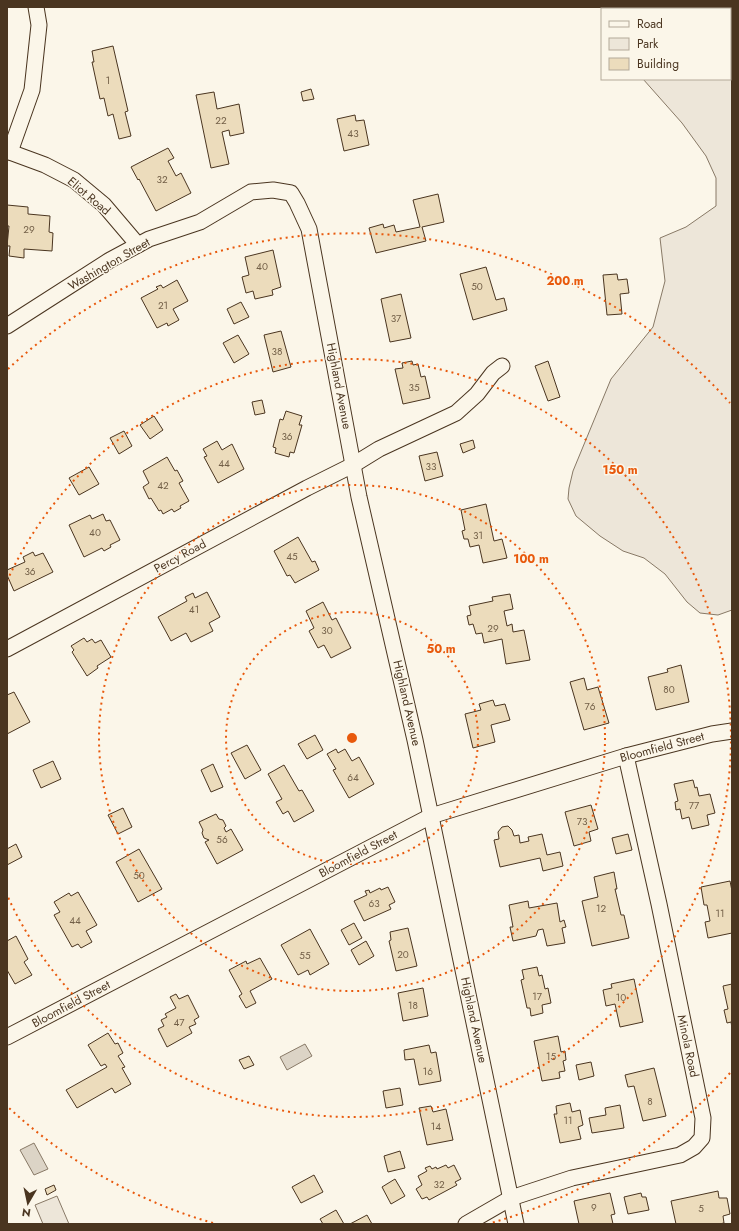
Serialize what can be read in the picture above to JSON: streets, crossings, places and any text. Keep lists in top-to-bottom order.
{
  "streets": {
    "street": [
      "Eliot Road",
      "Washington Street",
      "Highland Avenue",
      "Percy Road",
      "Bloomfield Street",
      "Minola Road"
    ]
  },
  "crossings": [
    ["Eliot Road", "Washington Street"],
    ["Washington Street", "Highland Avenue"],
    ["Highland Avenue", "Percy Road"],
    ["Highland Avenue", "Bloomfield Street"],
    ["Highland Avenue", "Minola Road"],
    ["Bloomfield Street", "Minola Road"]
  ],
  "house_numbers": [
    "1",
    "22",
    "43",
    "32",
    "29",
    "40",
    "50",
    "21",
    "37",
    "38",
    "35",
    "36",
    "44",
    "33",
    "42",
    "40",
    "31",
    "45",
    "36",
    "41",
    "29",
    "30",
    "80",
    "76",
    "64",
    "77",
    "73",
    "56",
    "50",
    "63",
    "12",
    "11",
    "44",
    "20",
    "55",
    "17",
    "10",
    "18",
    "47",
    "15",
    "16",
    "8",
    "11",
    "14",
    "32",
    "9",
    "5"
  ],
  "legend": ["Road", "Park", "Building"],
  "north": "bottom",
  "rings": [
    "200 m",
    "150 m",
    "100 m",
    "50 m"
  ]
}
